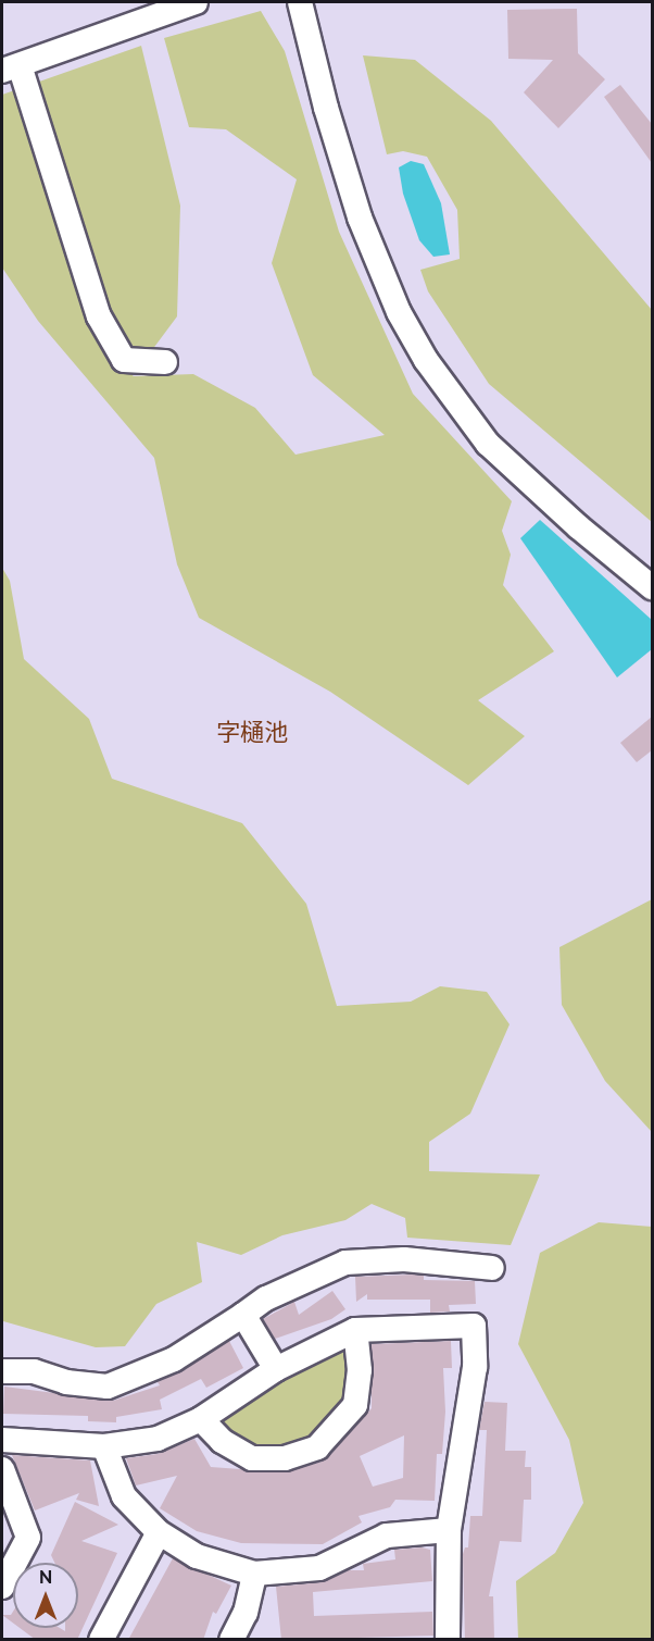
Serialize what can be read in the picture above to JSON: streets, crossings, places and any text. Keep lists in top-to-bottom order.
{
  "districts": ["字樋池"],
  "north": "top"
}
